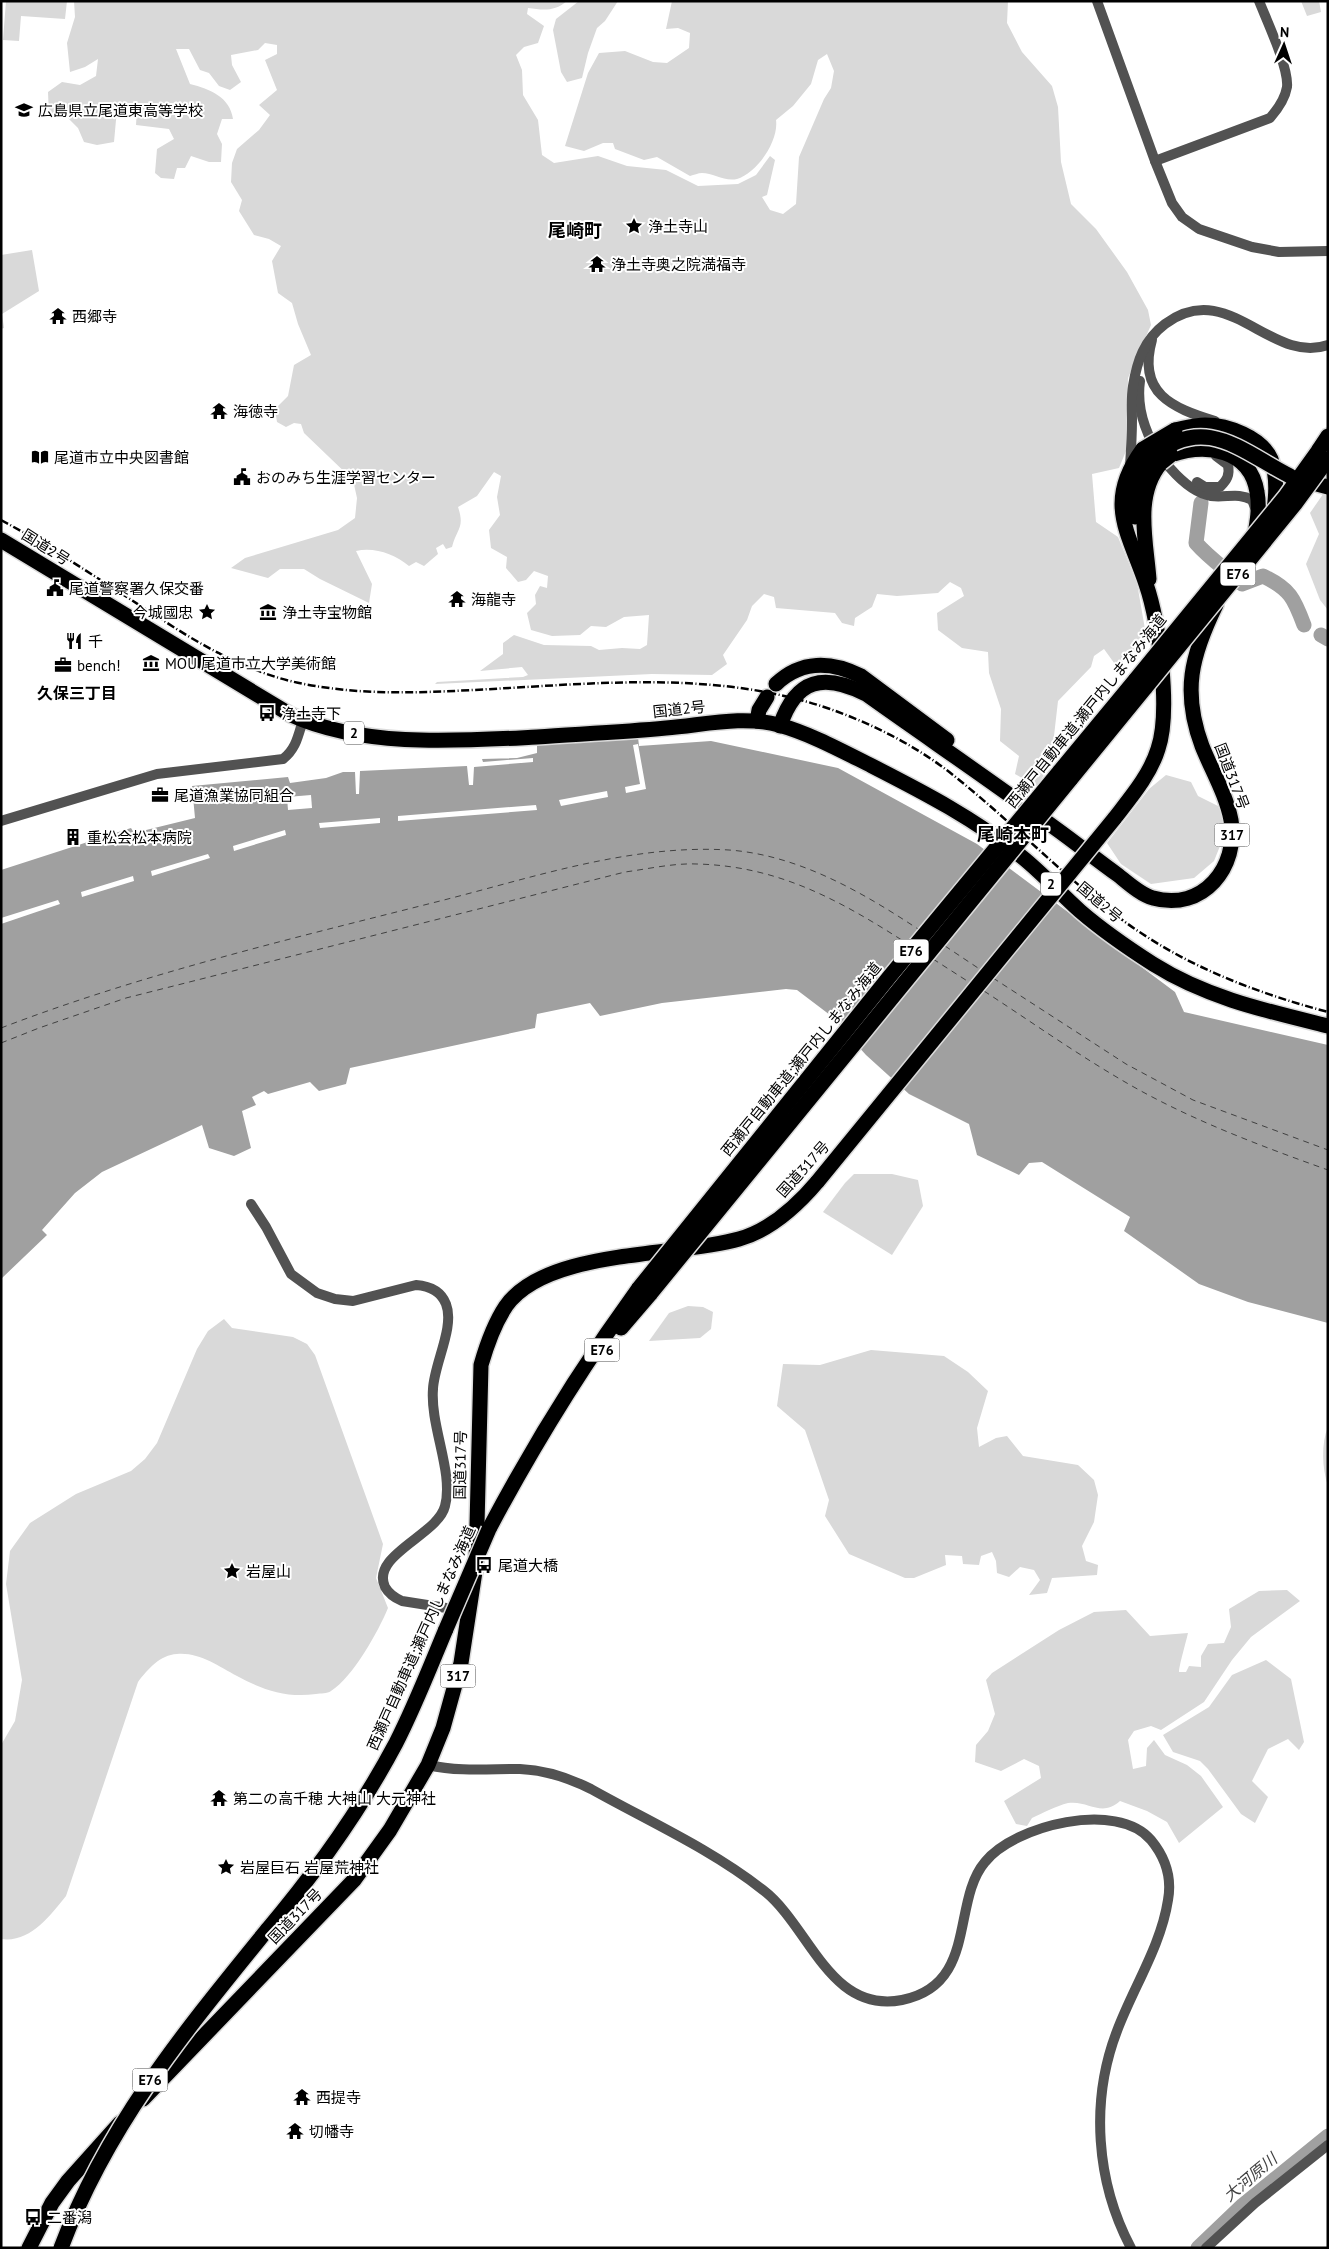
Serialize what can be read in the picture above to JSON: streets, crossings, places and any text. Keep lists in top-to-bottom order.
{
  "streets": {
    "highway": [
      "国道2号",
      "E76",
      "西瀬戸自動車道;瀬戸内しまなみ海道",
      "2",
      "国道317号",
      "317"
    ]
  },
  "crossings": [
    ["国道2号", "国道317号"]
  ],
  "districts": ["尾崎町", "久保三丁目", "尾崎本町"],
  "water": ["大河原川"],
  "places": {
    "school or university": ["広島県立尾道東高等学校"],
    "place": [
      "浄土寺山",
      "今城國忠",
      "岩屋山",
      "岩屋巨石 岩屋荒神社"
    ],
    "temple": [
      "浄土寺奥之院満福寺",
      "西郷寺",
      "海徳寺",
      "海龍寺",
      "第二の高千穂 大神山 大元神社",
      "西提寺",
      "切幡寺"
    ],
    "library": ["尾道市立中央図書館"],
    "public building": ["おのみち生涯学習センター", "尾道警察署久保交番"],
    "museum": ["浄土寺宝物館", "MOU 尾道市立大学美術館"],
    "restaurant": ["千"],
    "office": ["bench!", "尾道漁業協同組合"],
    "bus stop": ["浄土寺下", "尾道大橋", "二番潟"],
    "building": ["重松会松本病院"]
  },
  "north": "top"
}
